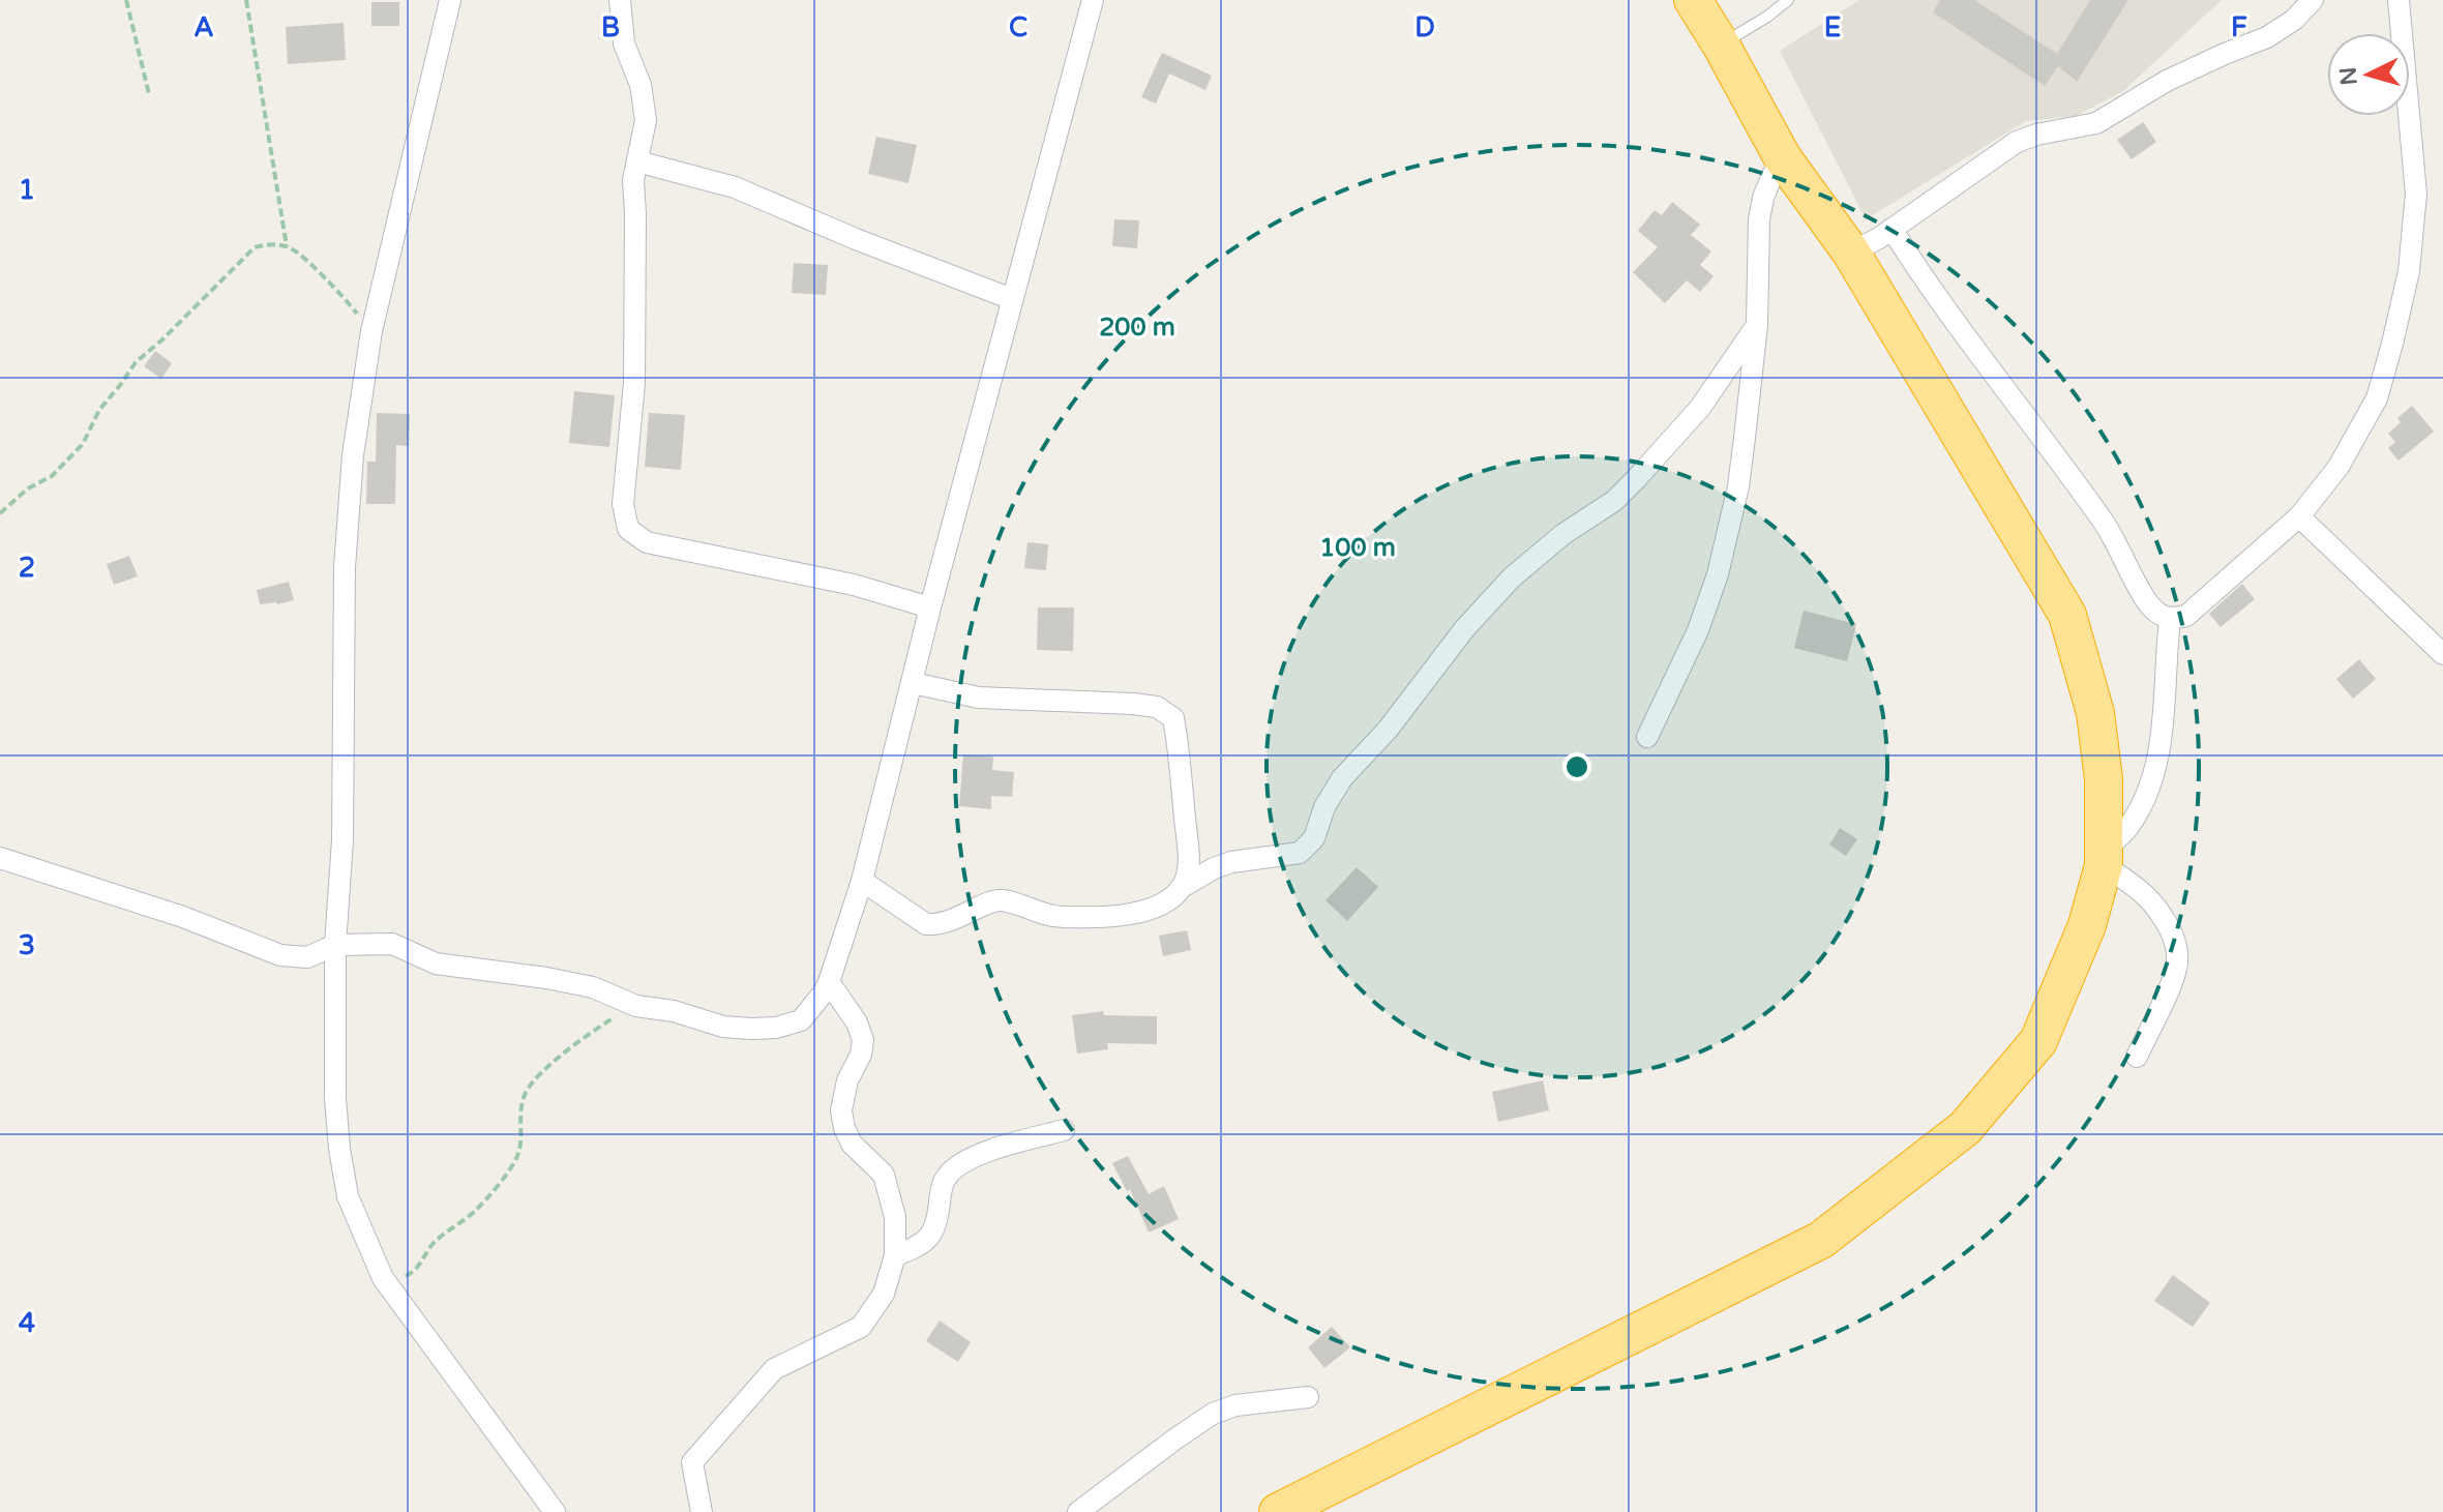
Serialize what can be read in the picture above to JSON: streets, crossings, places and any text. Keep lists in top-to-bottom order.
{
  "north": "left",
  "grid": {
    "columns": [
      "A",
      "B",
      "C",
      "D",
      "E",
      "F"
    ],
    "rows": [
      "1",
      "2",
      "3",
      "4"
    ]
  },
  "rings": ["200 m", "100 m"]
}
